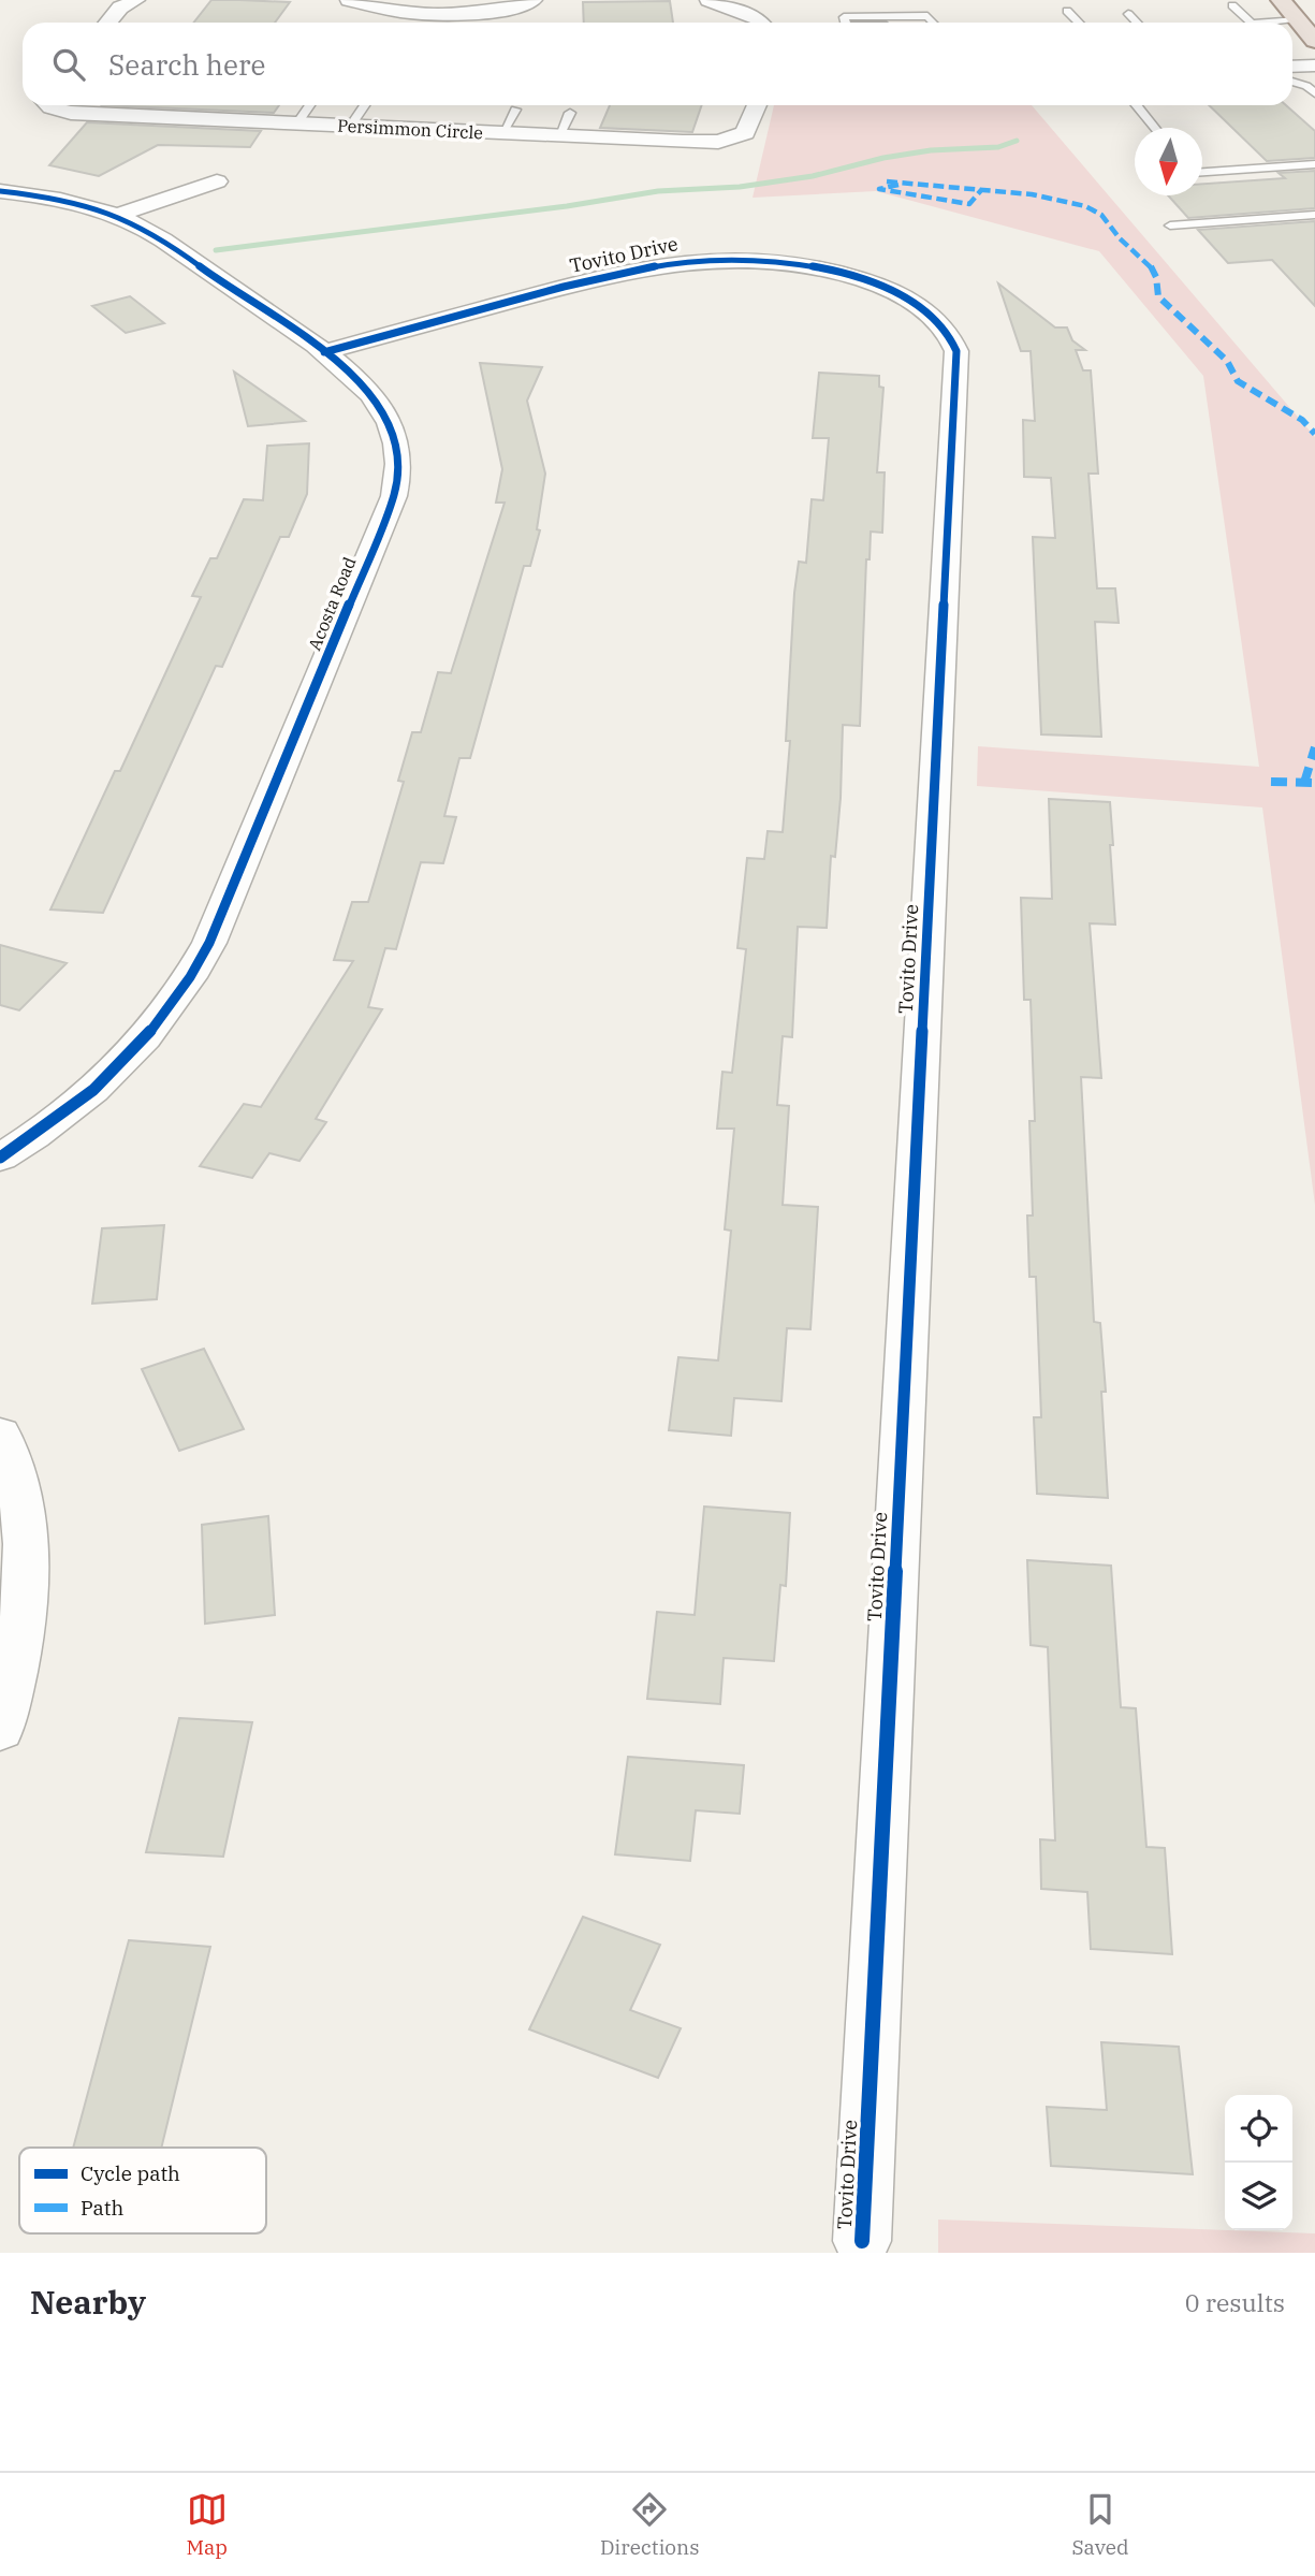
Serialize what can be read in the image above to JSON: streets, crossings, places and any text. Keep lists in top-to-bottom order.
{
  "streets": {
    "street": ["Persimmon Circle", "Tovito Drive", "Acosta Road"]
  },
  "crossings": [
    ["Tovito Drive", "Acosta Road"]
  ],
  "legend": ["Cycle path", "Path"],
  "north": "bottom",
  "page": {
    "search": "Search here",
    "heading": ["Nearby", "0 results"],
    "nav": ["Map", "Directions", "Saved"]
  }
}
